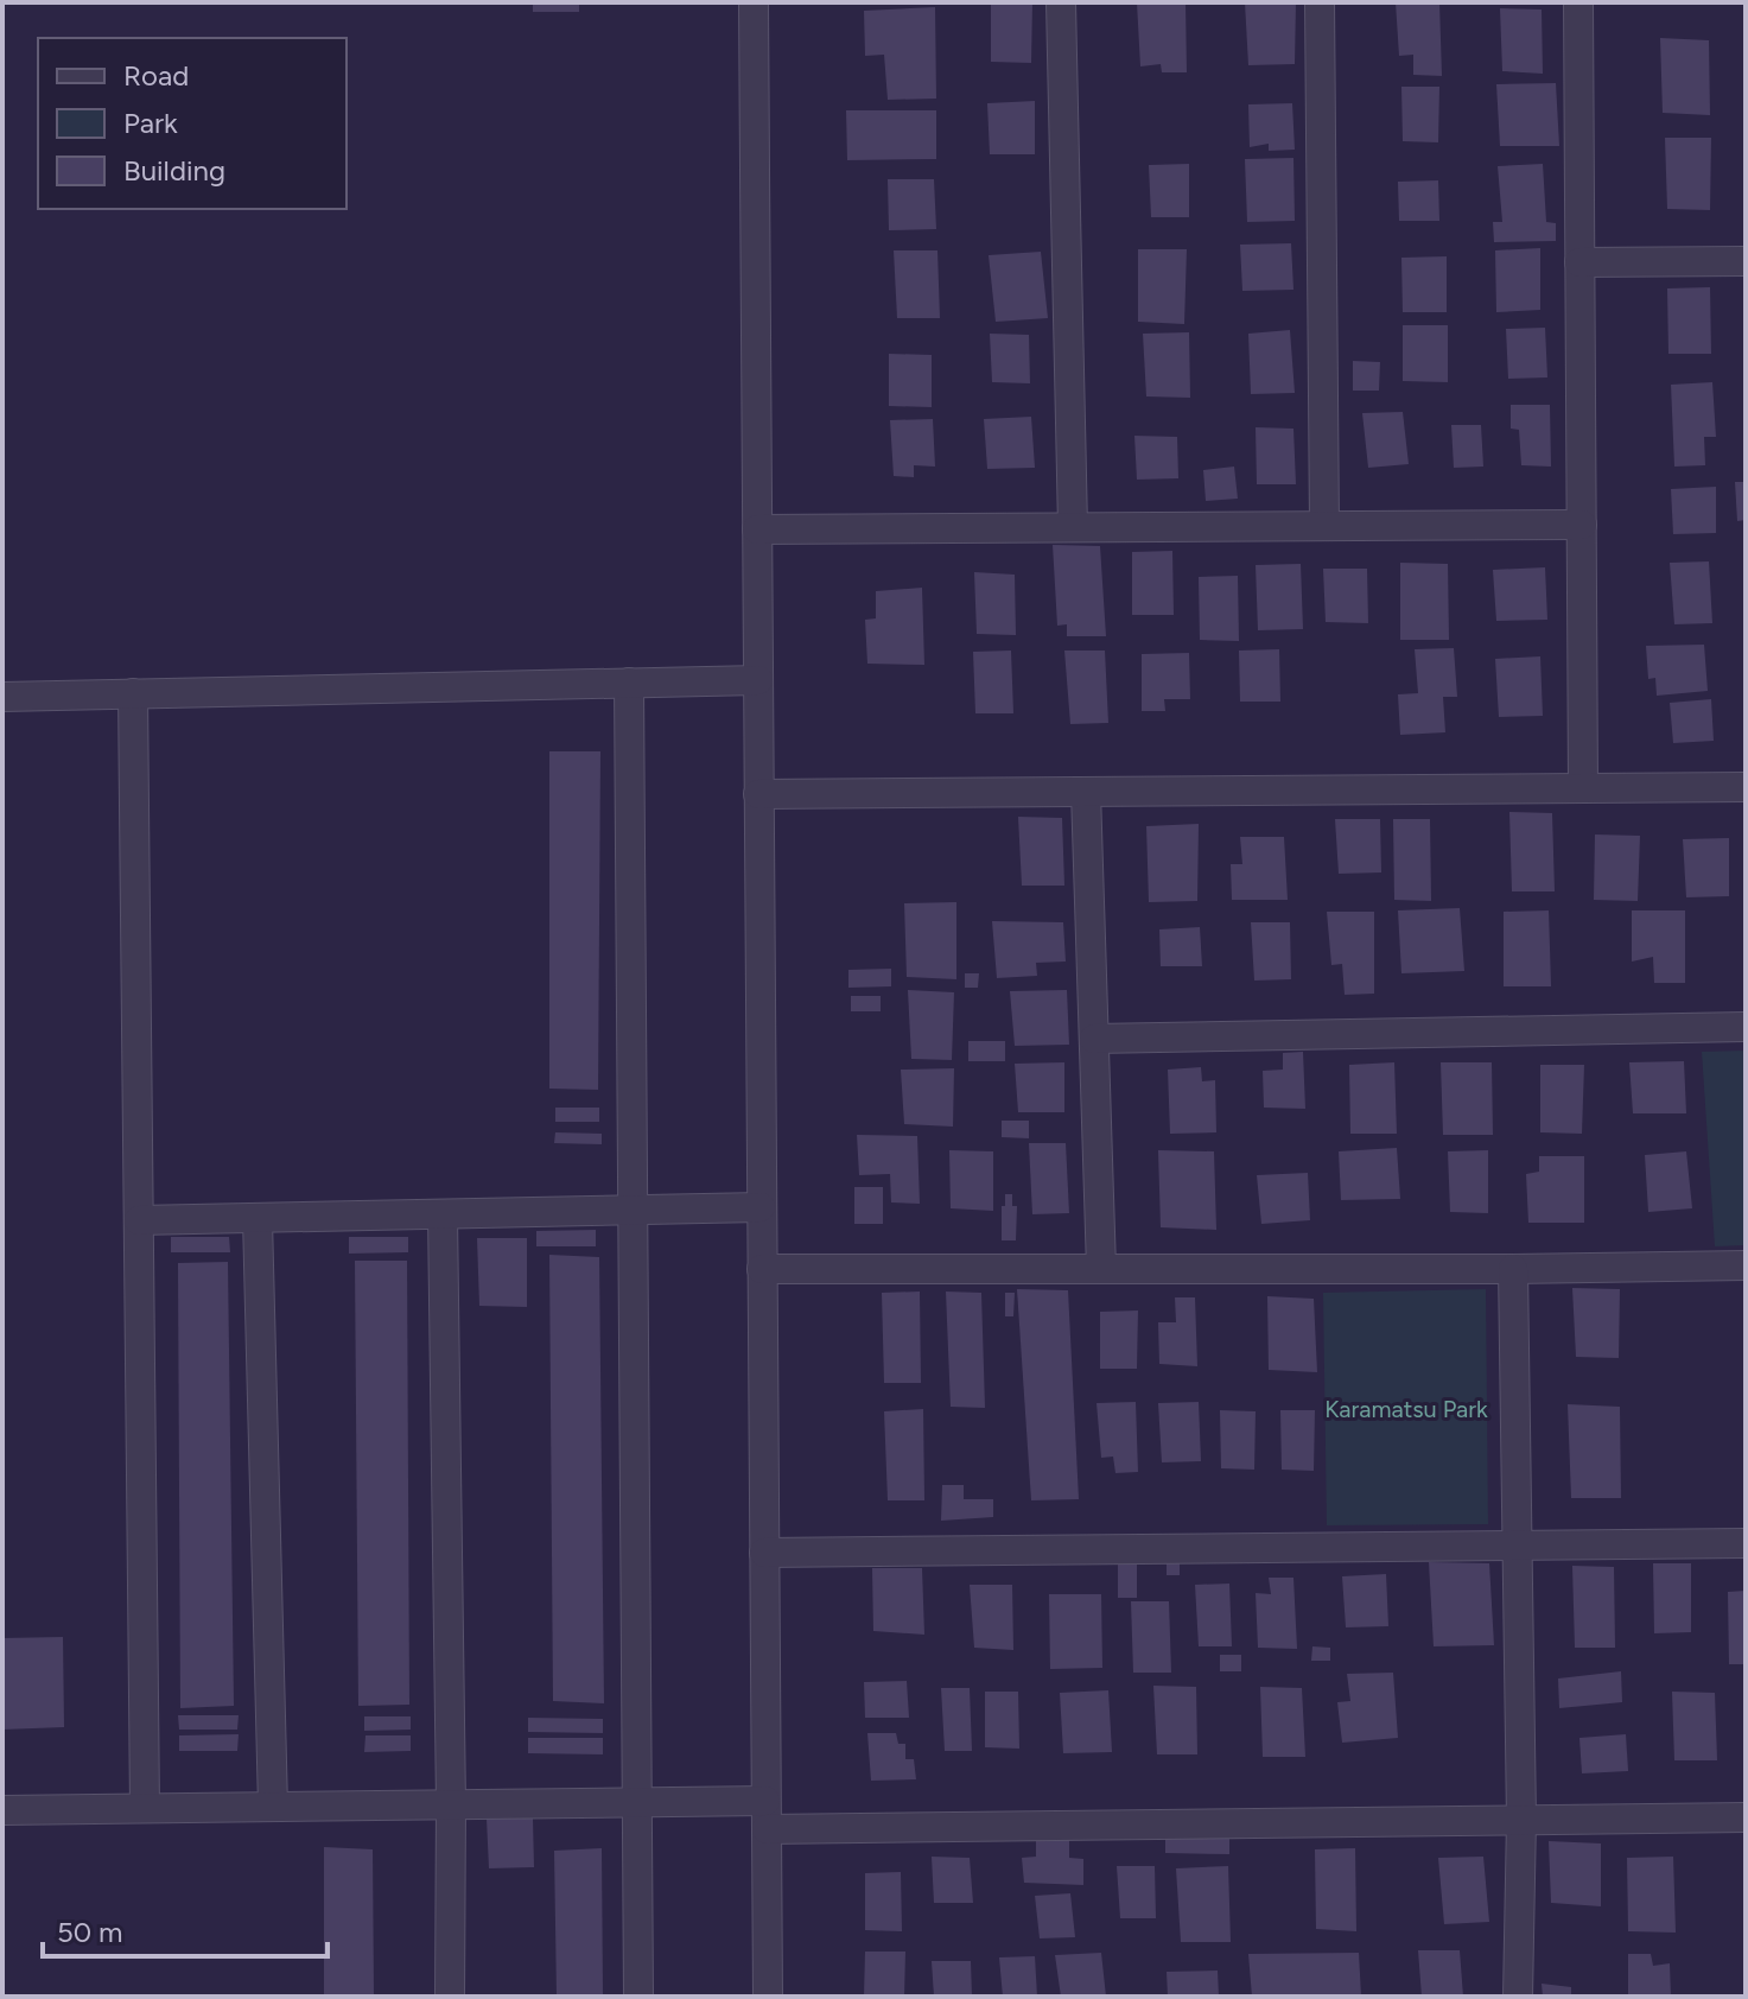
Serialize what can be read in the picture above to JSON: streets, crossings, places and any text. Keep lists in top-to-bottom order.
{
  "parks": ["Karamatsu Park"],
  "legend": ["Road", "Park", "Building"],
  "scale_bar": "50 m"
}
